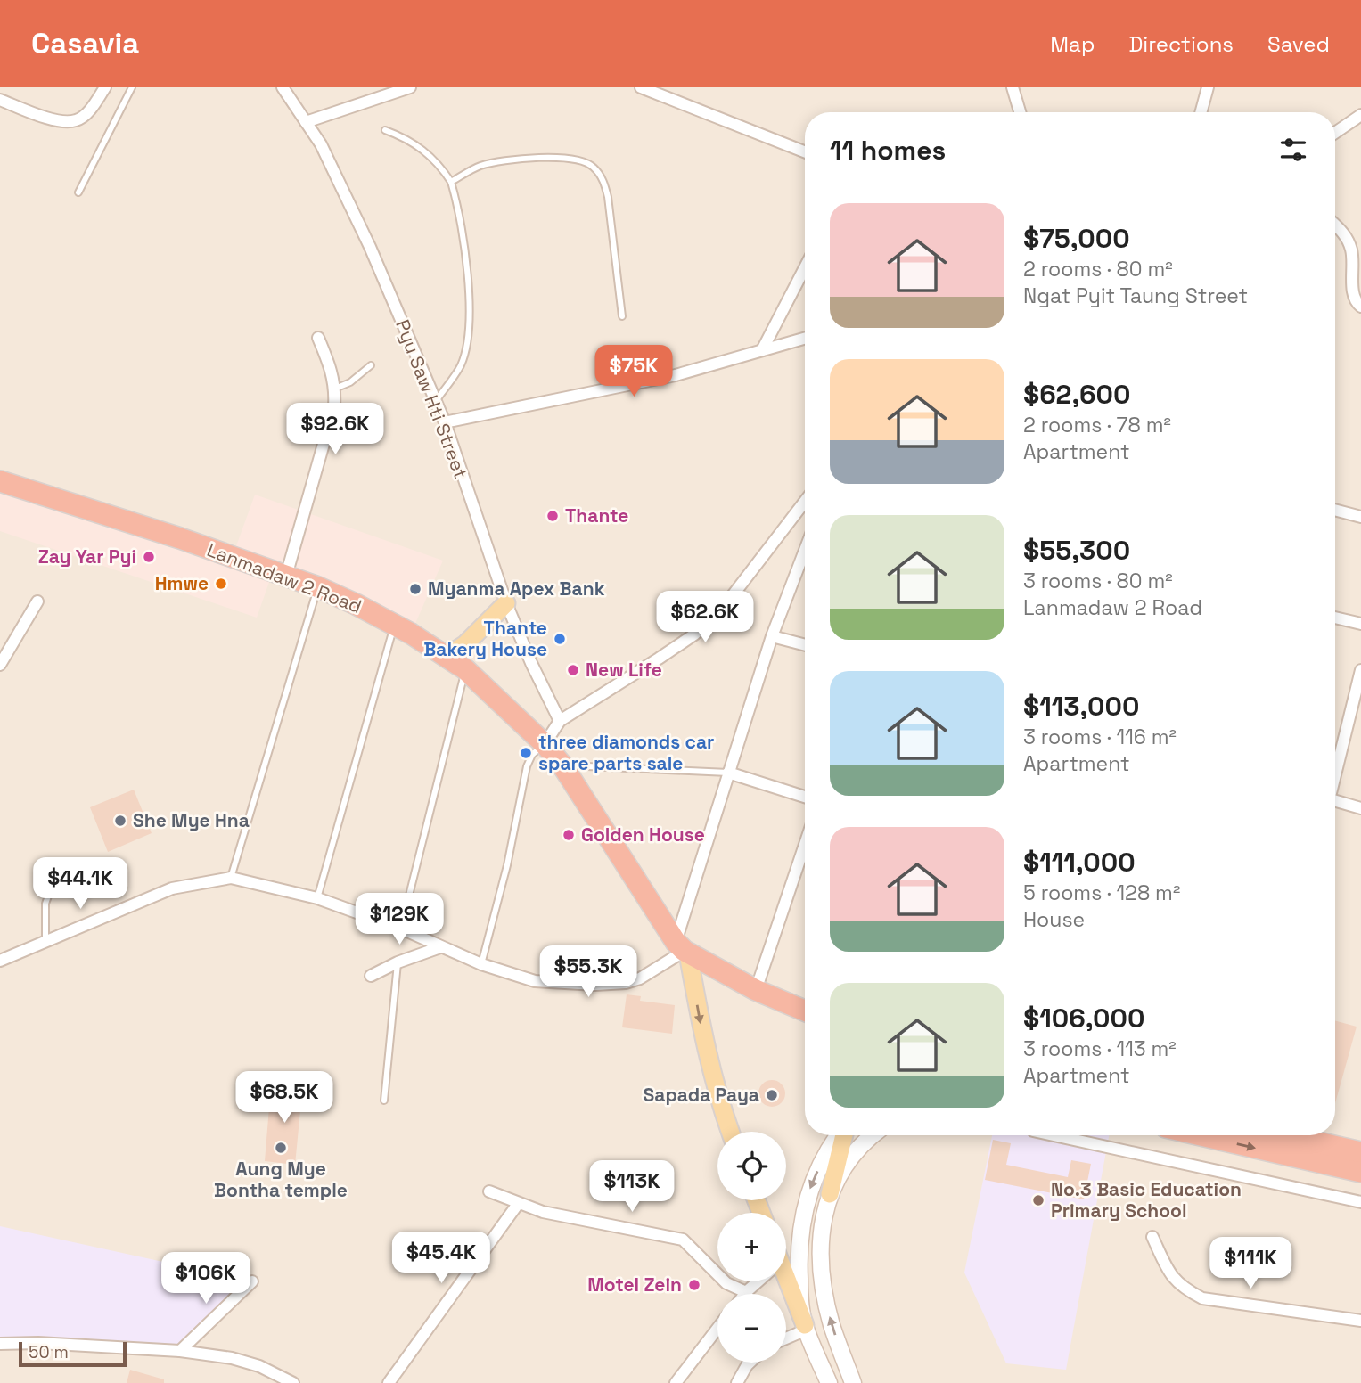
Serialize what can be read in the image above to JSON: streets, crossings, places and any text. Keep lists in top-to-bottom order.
{
  "streets": {
    "highway": ["Lanmadaw 2 Road"],
    "street": ["Pyu Saw Hti Street"]
  },
  "places": [
    "Thante",
    "Zay Yar Pyi",
    "Hmwe",
    "Myanma Apex Bank",
    "Thante Bakery House",
    "New Life",
    "three diamonds car spare parts sale",
    "She Mye Hna",
    "Golden House",
    "Sapada Paya",
    "Aung Mye Bontha temple",
    "No.3 Basic Education Primary School",
    "Motel Zein"
  ],
  "scale_bar": "50 m",
  "page": {
    "header": "Casavia",
    "nav": ["Map", "Directions", "Saved"],
    "heading": "11 homes",
    "list": [
      {
        "name": "$75,000",
        "note": "2 rooms · 80 m² · Ngat Pyit Taung Street"
      },
      {
        "name": "$62,600",
        "note": "2 rooms · 78 m² · Apartment"
      },
      {
        "name": "$55,300",
        "note": "3 rooms · 80 m² · Lanmadaw 2 Road"
      },
      {
        "name": "$113,000",
        "note": "3 rooms · 116 m² · Apartment"
      },
      {
        "name": "$111,000",
        "note": "5 rooms · 128 m² · House"
      },
      {
        "name": "$106,000",
        "note": "3 rooms · 113 m² · Apartment"
      }
    ],
    "price": [
      "$75K",
      "$92.6K",
      "$62.6K",
      "$44.1K",
      "$129K",
      "$55.3K",
      "$68.5K",
      "$113K",
      "$45.4K",
      "$111K",
      "$106K"
    ],
    "map_buttons": ["+", "−"],
    "scale": "50 m"
  }
}
